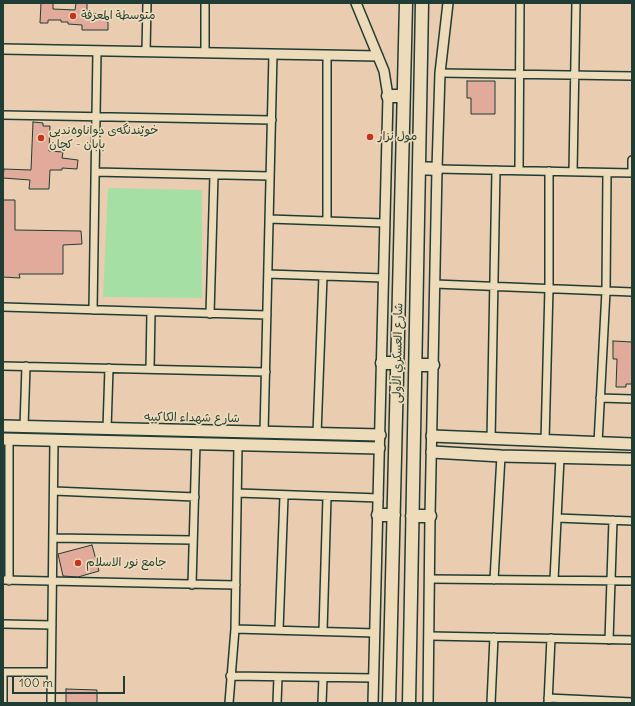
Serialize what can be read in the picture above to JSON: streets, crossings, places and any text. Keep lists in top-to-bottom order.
{
  "streets": {
    "main road": ["شارع العسكري الأولى", "شارع شهداء الكاكييه"]
  },
  "places": [
    "متوسطة المعرفة",
    "مول نزار",
    "خوێندنگەی دواناوەندیی بابان - کچان",
    "جامع نور الاسلام"
  ],
  "scale_bar": "100 m"
}
